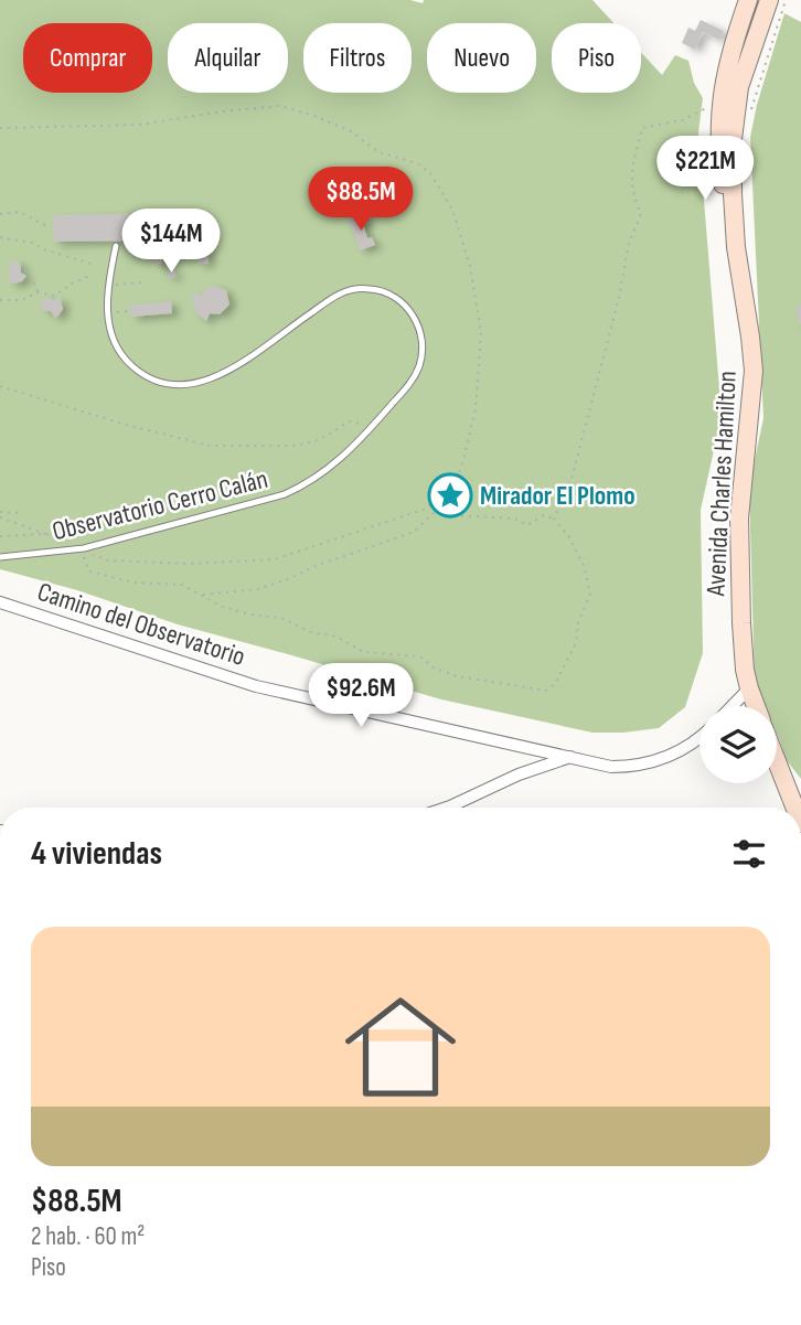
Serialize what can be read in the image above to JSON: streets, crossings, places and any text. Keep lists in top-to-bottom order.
{
  "streets": {
    "main road": ["Avenida Charles Hamilton"],
    "street": ["Camino del Observatorio"],
    "lane": ["Observatorio Cerro Calán"]
  },
  "places": {
    "place": ["Mirador El Plomo"]
  },
  "page": {
    "chip": [
      "Comprar",
      "Alquilar",
      "Filtros",
      "Nuevo",
      "Piso"
    ],
    "price": [
      "$221M",
      "$88.5M",
      "$144M",
      "$92.6M"
    ],
    "heading": "4 viviendas",
    "list": [
      {
        "name": "$88.5M",
        "note": "2 hab. · 60 m² · Piso"
      }
    ]
  }
}
